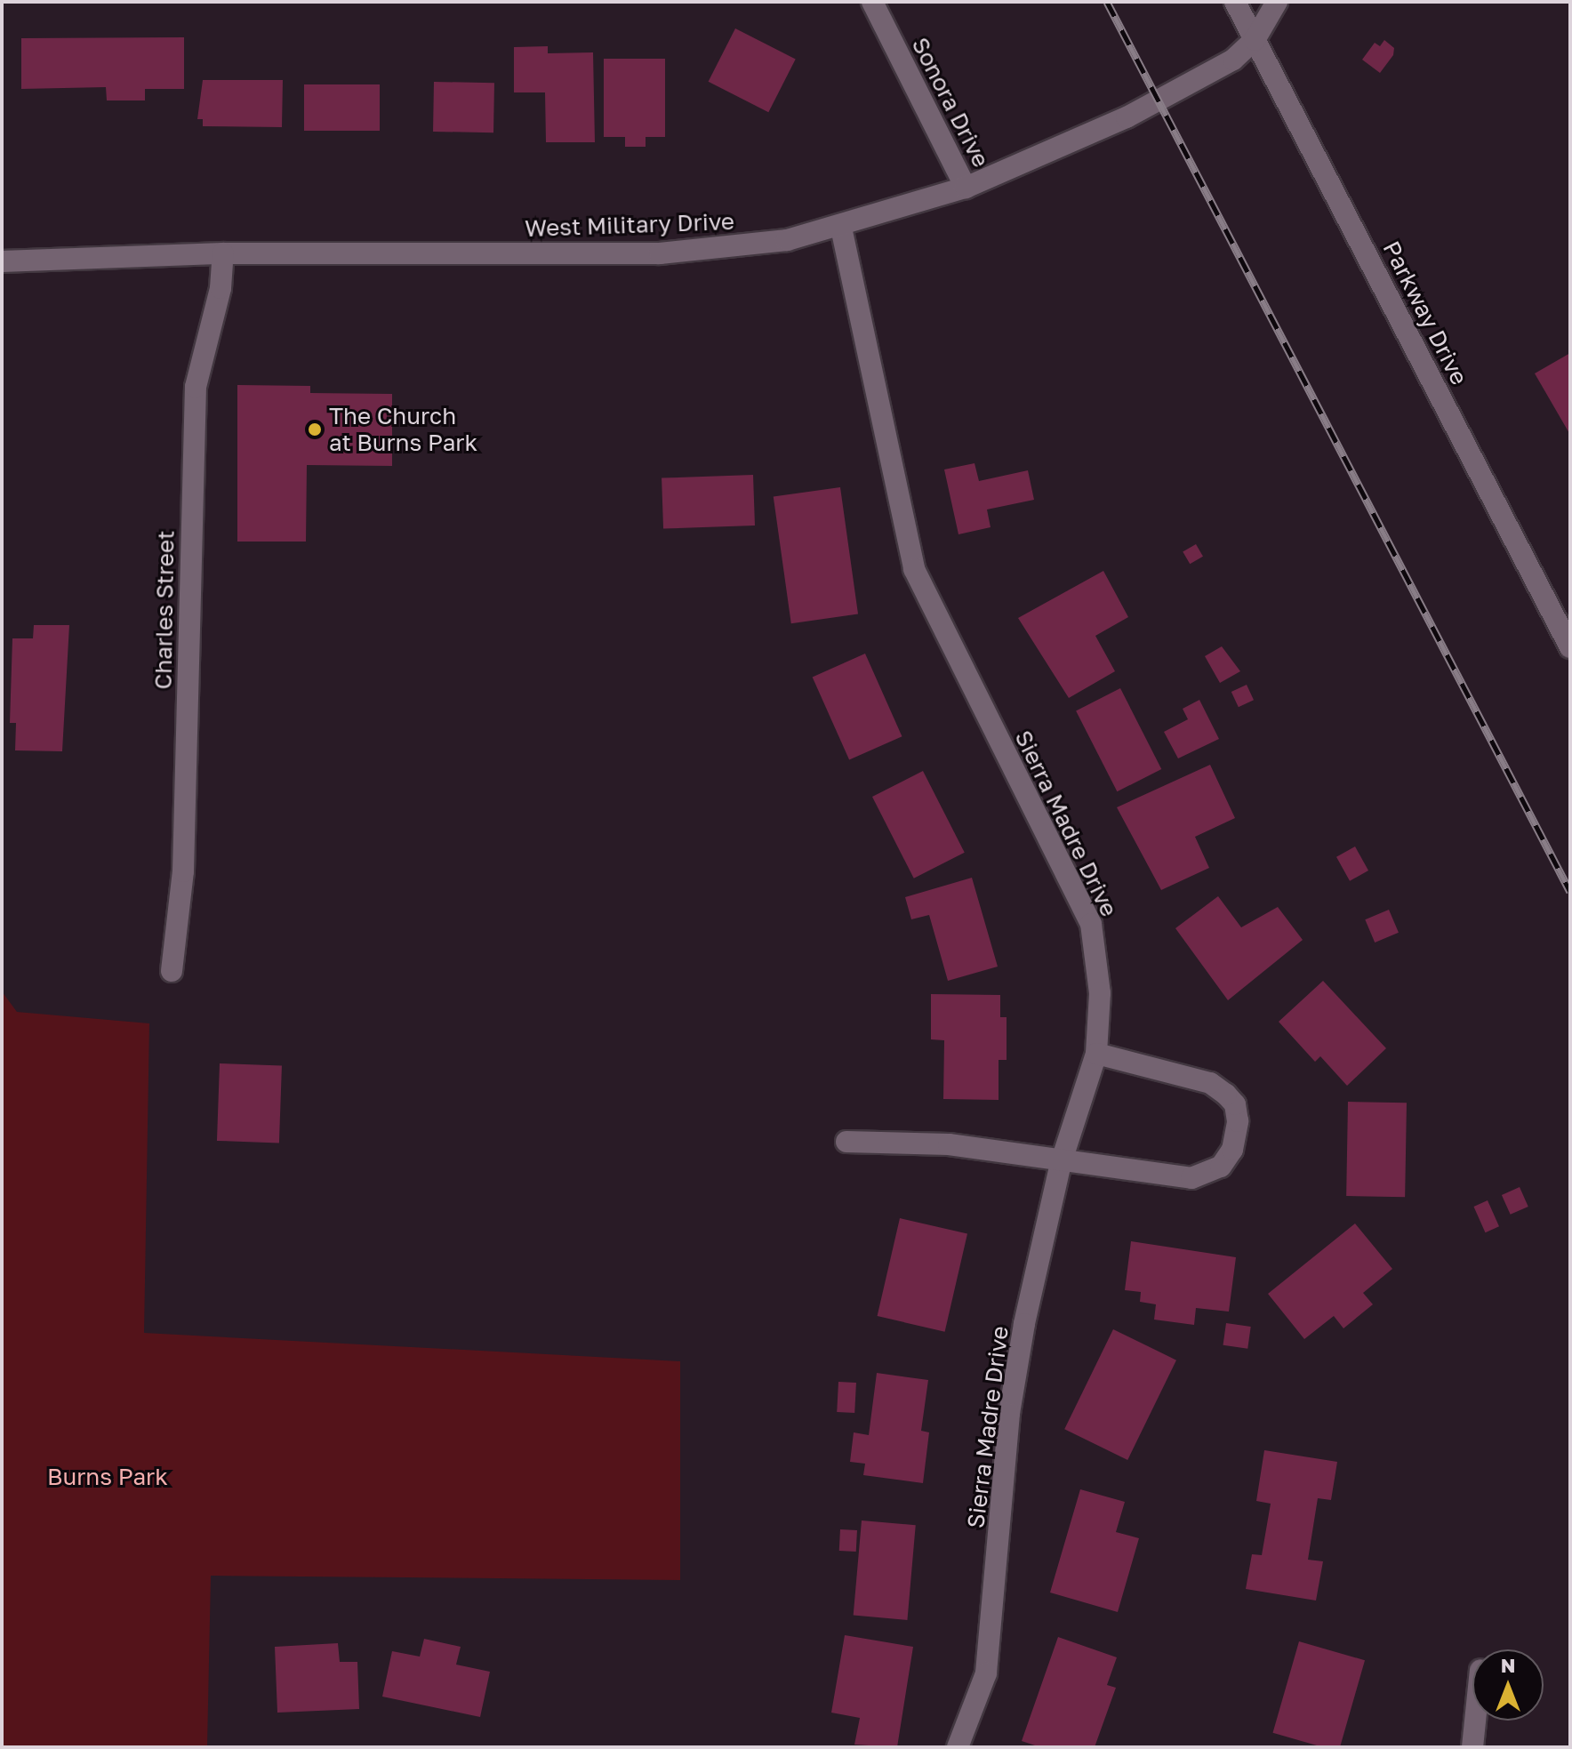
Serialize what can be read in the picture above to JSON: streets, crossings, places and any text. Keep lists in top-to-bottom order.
{
  "streets": {
    "street": [
      "Sonora Drive",
      "West Military Drive",
      "Parkway Drive",
      "Charles Street",
      "Sierra Madre Drive"
    ]
  },
  "crossings": [
    ["Sonora Drive", "West Military Drive"],
    ["West Military Drive", "Parkway Drive"],
    ["West Military Drive", "Charles Street"],
    ["West Military Drive", "Sierra Madre Drive"]
  ],
  "parks": ["Burns Park"],
  "places": ["The Church at Burns Park"],
  "north": "top"
}
